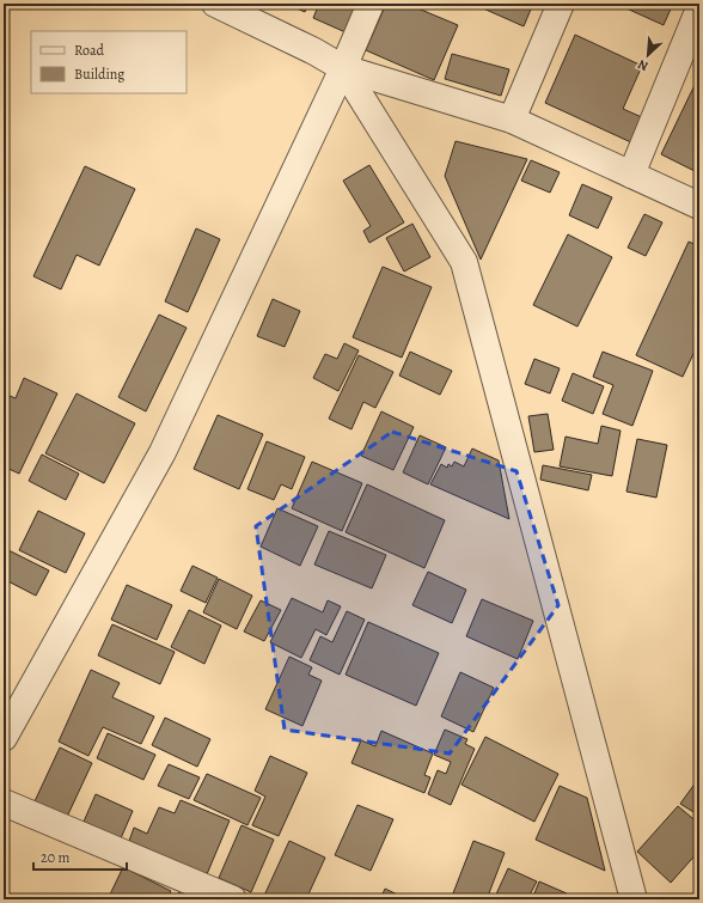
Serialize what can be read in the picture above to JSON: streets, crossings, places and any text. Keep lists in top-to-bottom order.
{
  "legend": ["Road", "Building"],
  "scale_bar": "20 m",
  "north": "bottom left"
}
